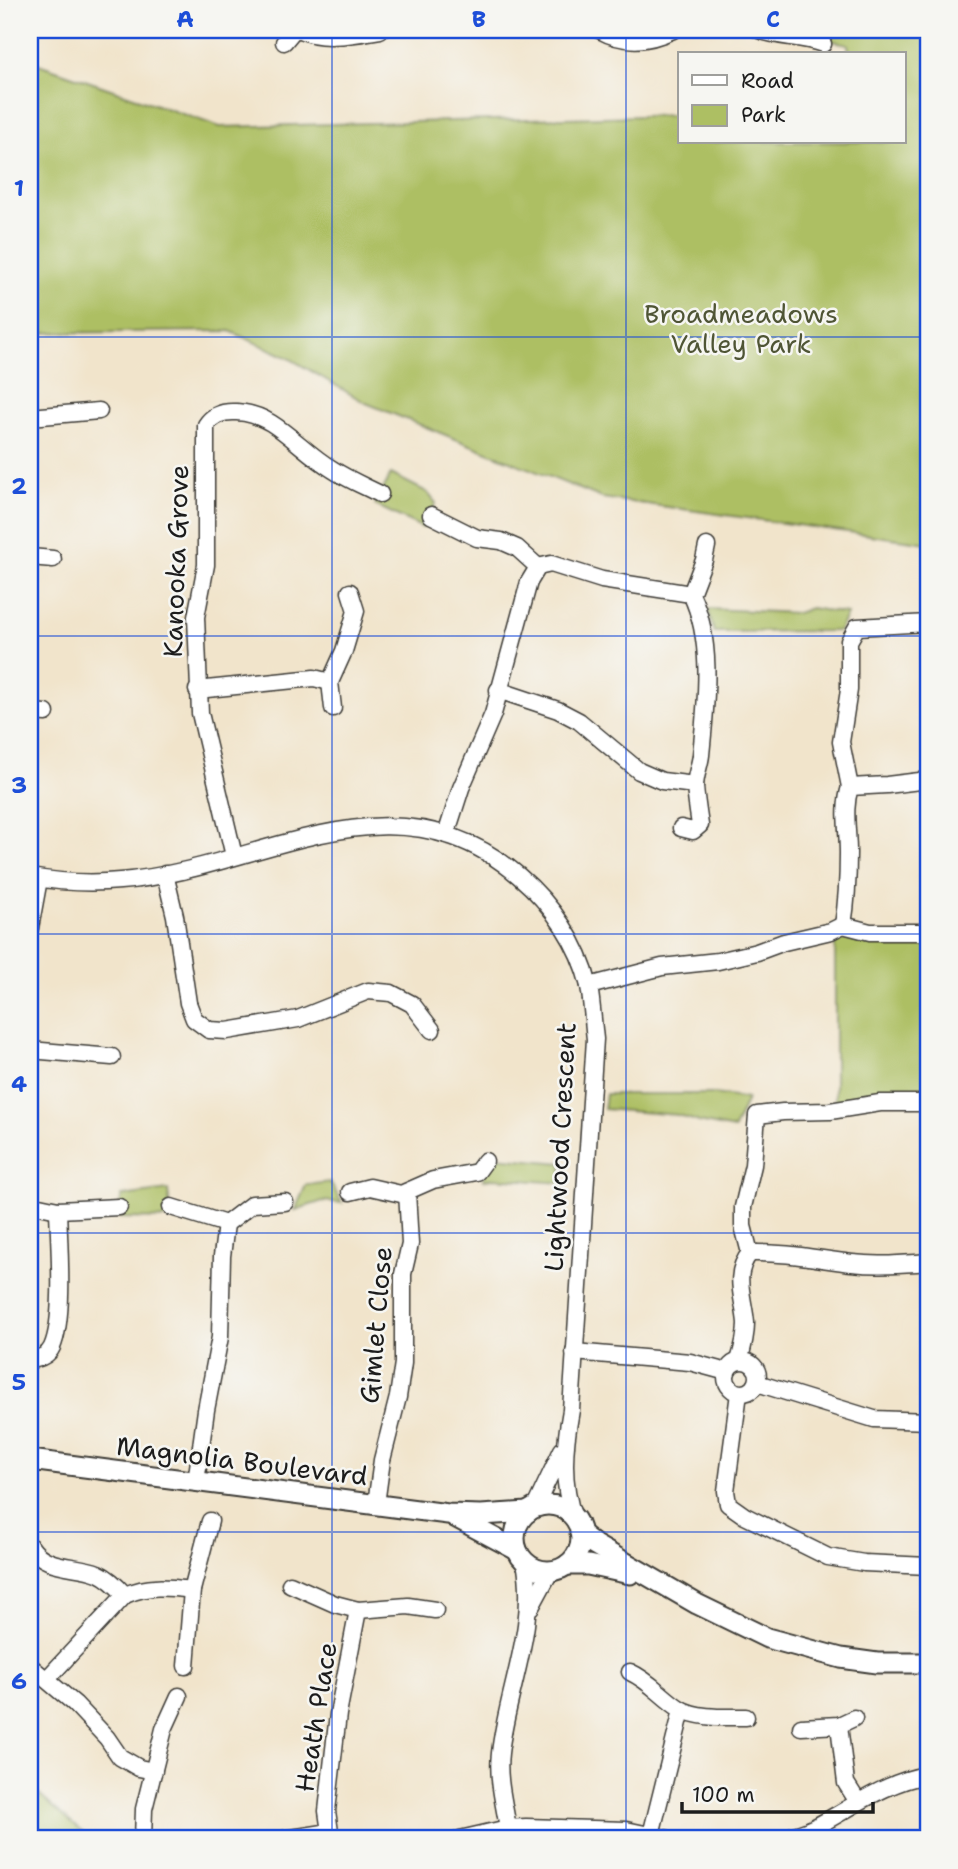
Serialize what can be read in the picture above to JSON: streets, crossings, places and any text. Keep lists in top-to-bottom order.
{
  "streets": {
    "street": [
      "Kanooka Grove",
      "Lightwood Crescent",
      "Gimlet Close",
      "Magnolia Boulevard",
      "Heath Place"
    ]
  },
  "crossings": [
    ["Kanooka Grove", "Lightwood Crescent"],
    ["Lightwood Crescent", "Magnolia Boulevard"],
    ["Gimlet Close", "Magnolia Boulevard"]
  ],
  "parks": ["Broadmeadows Valley Park"],
  "legend": ["Road", "Park"],
  "scale_bar": "100 m",
  "grid": {
    "columns": ["A", "B", "C"],
    "rows": [
      "1",
      "2",
      "3",
      "4",
      "5",
      "6"
    ]
  }
}
